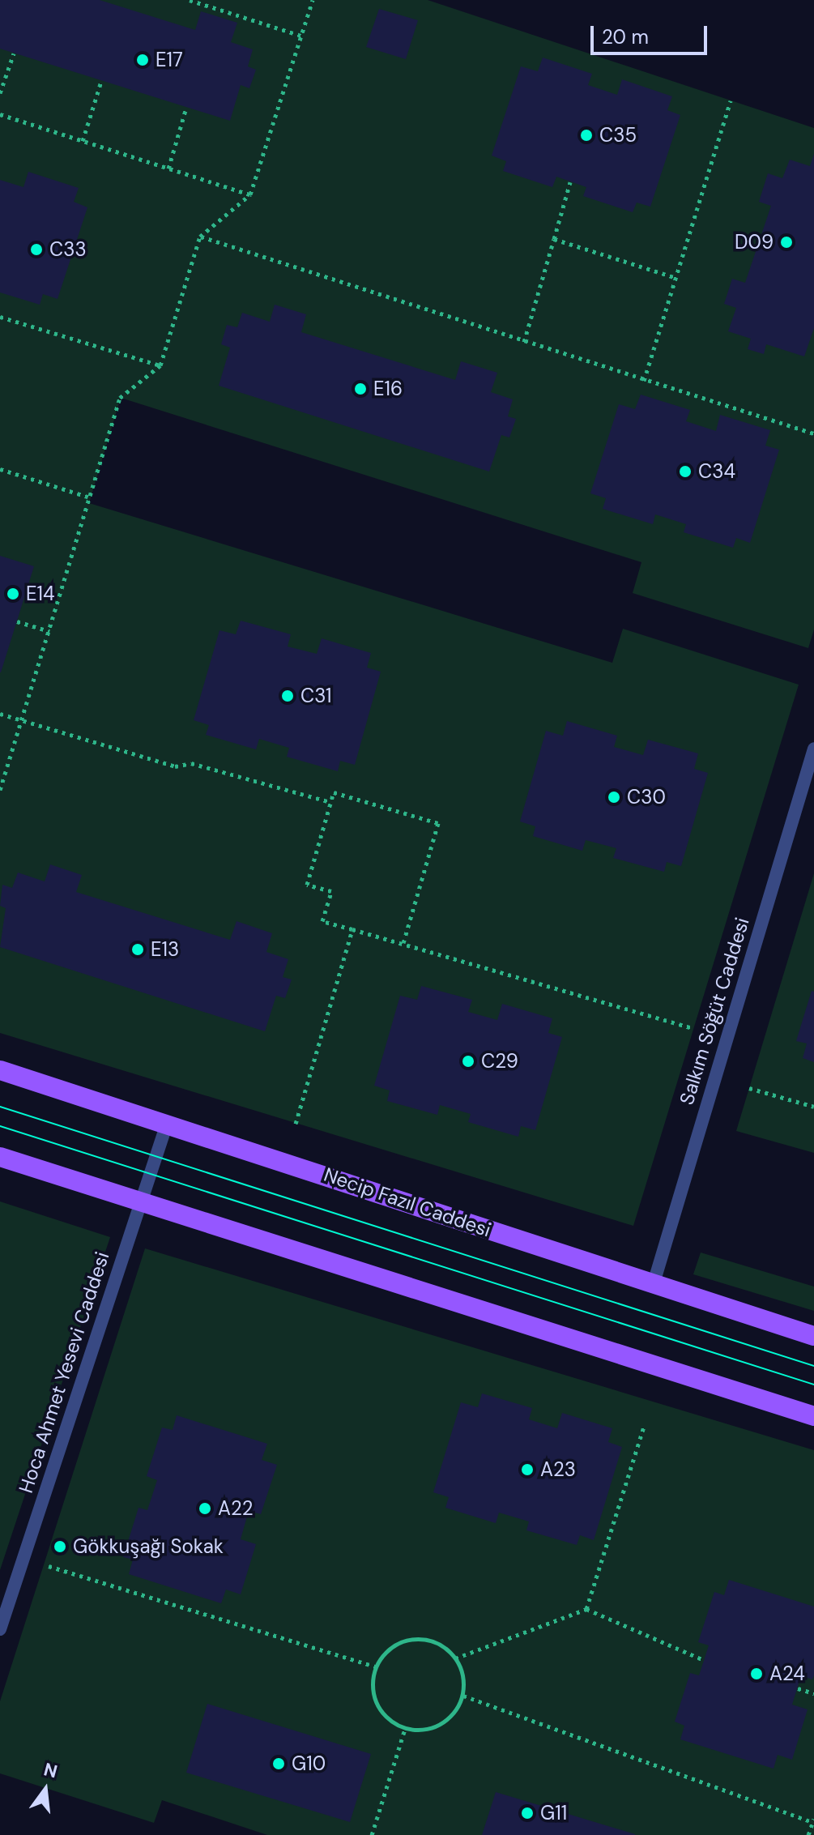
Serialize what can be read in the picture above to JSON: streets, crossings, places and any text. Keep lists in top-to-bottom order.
{
  "streets": {
    "main road": ["Necip Fazıl Caddesi"],
    "street": ["Salkım Söğüt Caddesi", "Hoca Ahmet Yesevi Caddesi"]
  },
  "crossings": [
    ["Salkım Söğüt Caddesi", "Necip Fazıl Caddesi"],
    ["Necip Fazıl Caddesi", "Hoca Ahmet Yesevi Caddesi"]
  ],
  "places": [
    "E17",
    "C35",
    "D09",
    "C33",
    "E16",
    "C34",
    "E14",
    "C31",
    "C30",
    "E13",
    "C29",
    "A23",
    "A22",
    "Gökkuşağı Sokak",
    "A24",
    "G10",
    "G11"
  ],
  "scale_bar": "20 m",
  "north": "top"
}
